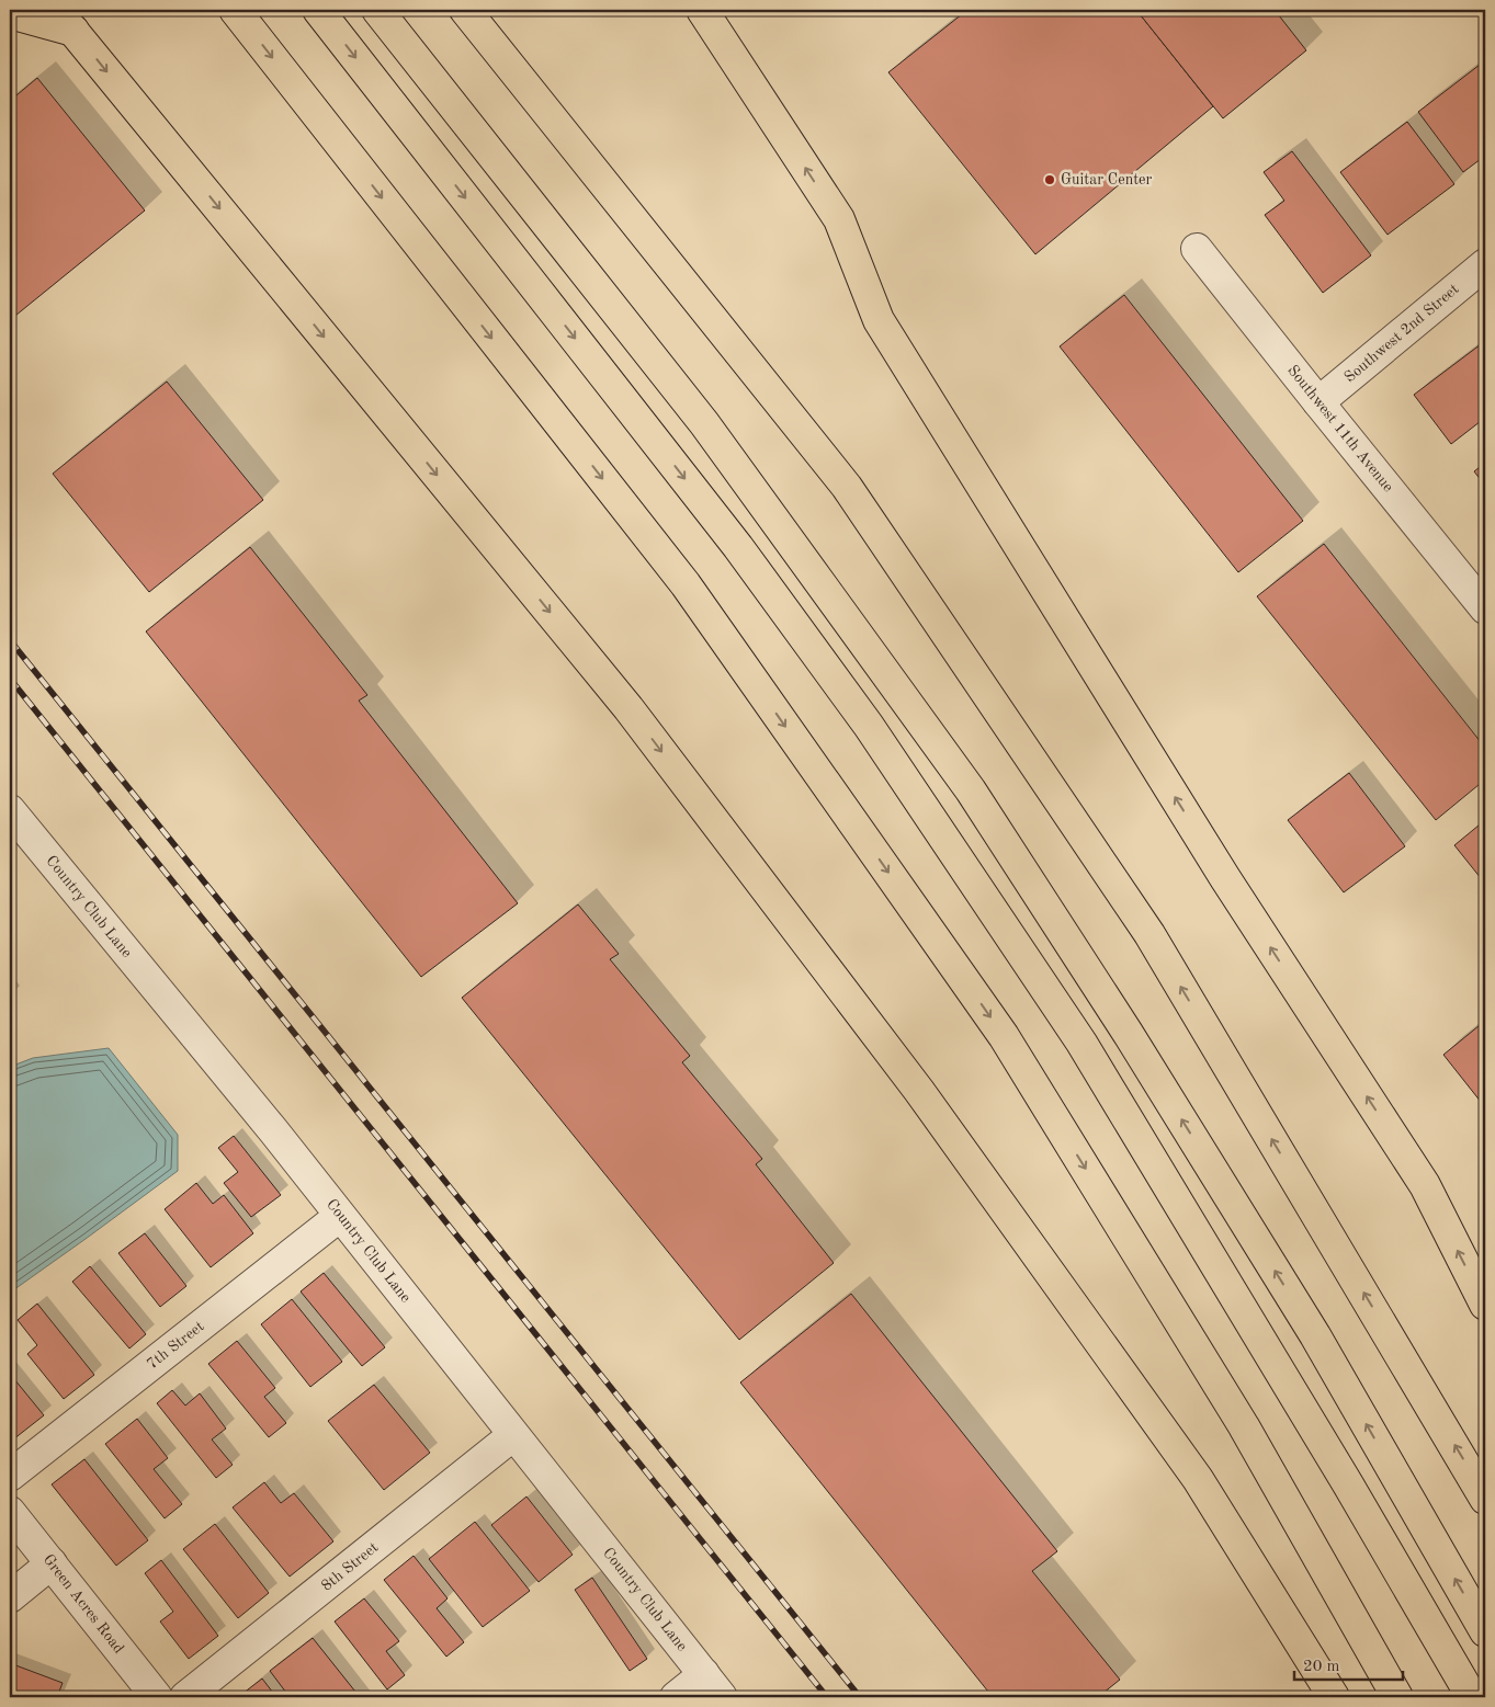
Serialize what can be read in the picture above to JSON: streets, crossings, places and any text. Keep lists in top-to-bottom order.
{
  "streets": {
    "street": [
      "Southwest 2nd Street",
      "Southwest 11th Avenue",
      "Country Club Lane",
      "7th Street",
      "8th Street",
      "Green Acres Road"
    ]
  },
  "crossings": [
    ["Southwest 2nd Street", "Southwest 11th Avenue"],
    ["Country Club Lane", "7th Street"],
    ["Country Club Lane", "8th Street"]
  ],
  "places": ["Guitar Center"],
  "scale_bar": "20 m"
}
